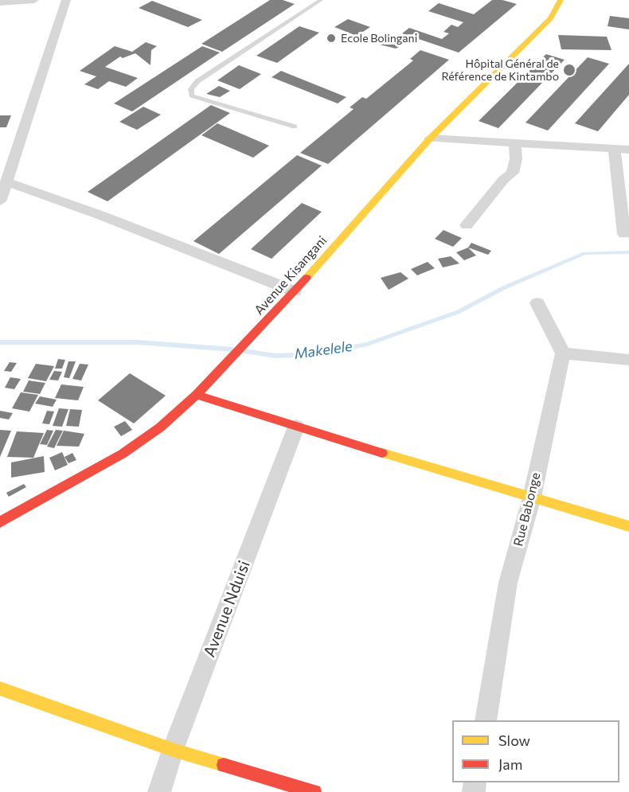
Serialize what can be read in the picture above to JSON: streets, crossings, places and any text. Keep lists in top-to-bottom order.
{
  "streets": {
    "street": ["Avenue Kisangani", "Rue Babonge", "Avenue Nduisi"]
  },
  "water": ["Makelele"],
  "places": ["Ecole Bolingani", "Hôpital Général de Référence de Kintambo"],
  "legend": ["Slow", "Jam"]
}
